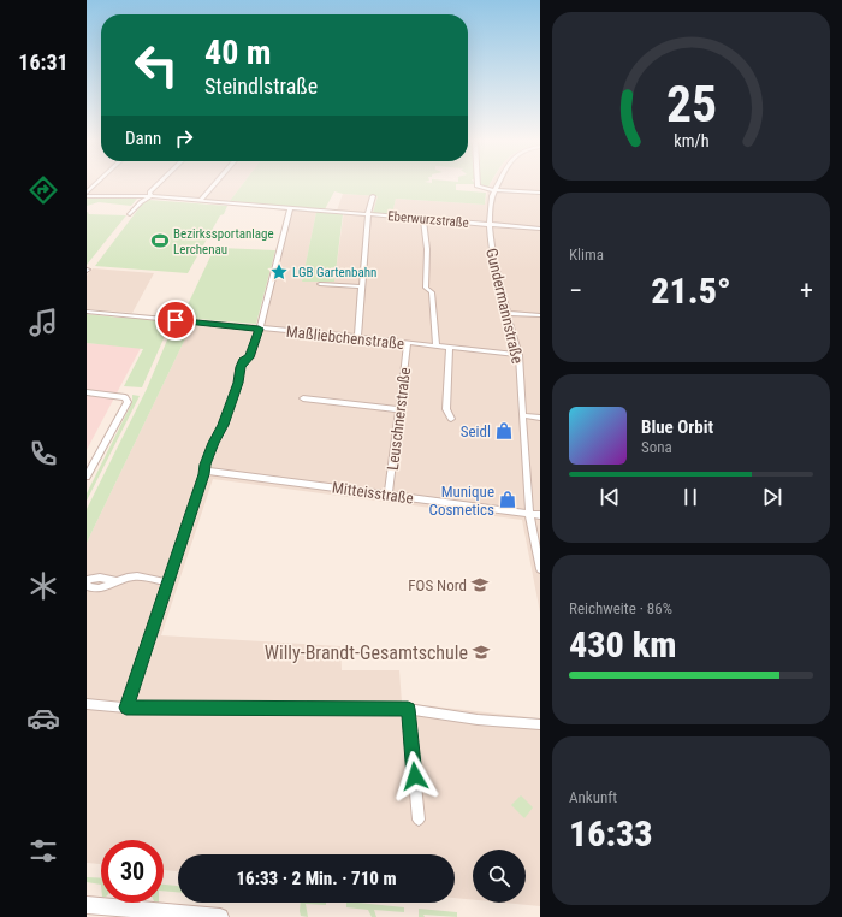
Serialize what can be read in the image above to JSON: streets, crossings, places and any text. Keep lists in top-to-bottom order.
{
  "streets": {
    "street": [
      "Eberwurzstraße",
      "Gundermannstraße",
      "Maßliebchenstraße",
      "Leuschnerstraße",
      "Mitteisstraße"
    ]
  },
  "crossings": [
    ["Eberwurzstraße", "Gundermannstraße"],
    ["Gundermannstraße", "Maßliebchenstraße"],
    ["Gundermannstraße", "Mitteisstraße"],
    ["Maßliebchenstraße", "Leuschnerstraße"],
    ["Leuschnerstraße", "Mitteisstraße"]
  ],
  "places": {
    "sports": ["Bezirkssportanlage Lerchenau"],
    "place": ["LGB Gartenbahn"],
    "shop": ["Seidl", "Munique Cosmetics"],
    "school or university": ["FOS Nord", "Willy-Brandt-Gesamtschule"]
  },
  "page": {
    "tabs": "16:31",
    "turn": ["40 m", "Steindlstraße"],
    "then": "Dann",
    "tile": [
      "Klima",
      ["Reichweite · 86%", "430 km"],
      ["Ankunft", "16:33"]
    ],
    "heat": ["−", "21.5°", "+"],
    "song": ["Blue Orbit", "Sona"],
    "limit": "30",
    "trip": "16:33 · 2 Min. · 710 m",
    "gauge": ["25", "km/h"]
  }
}
